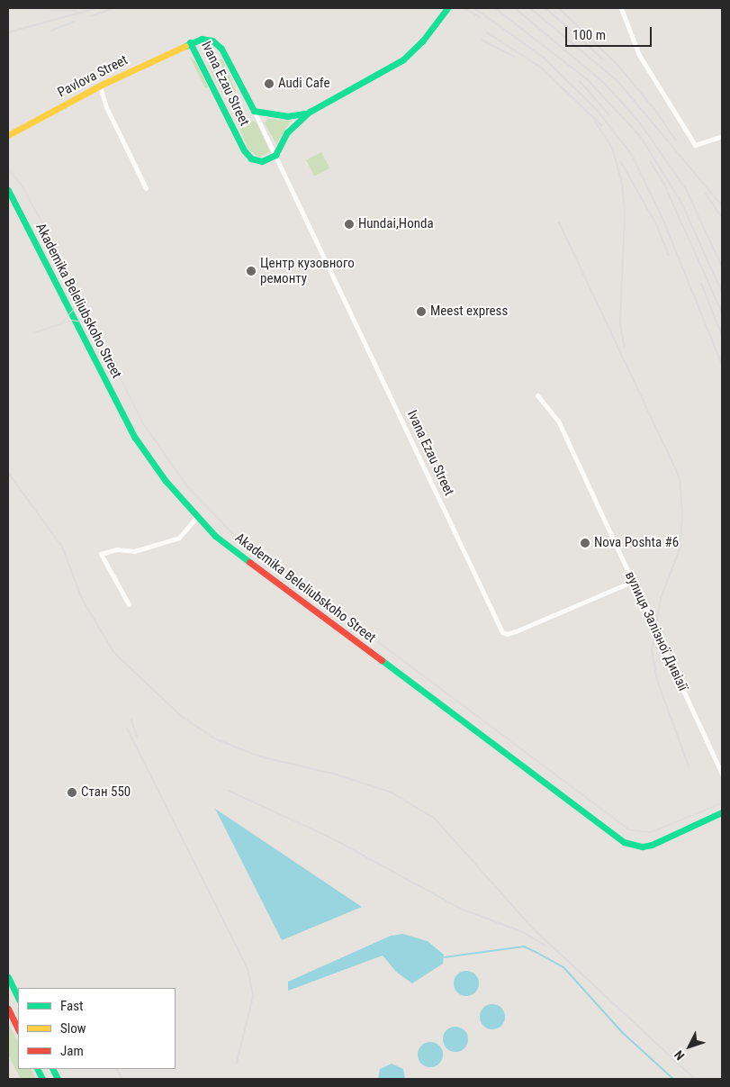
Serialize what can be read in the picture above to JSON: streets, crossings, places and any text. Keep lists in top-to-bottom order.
{
  "streets": {
    "street": [
      "Pavlova Street",
      "Ivana Ezau Street",
      "Akademika Beleliubskoho Street",
      "вулиця Залізної Дивізії"
    ]
  },
  "crossings": [
    ["Pavlova Street", "Ivana Ezau Street"],
    ["Ivana Ezau Street", "вулиця Залізної Дивізії"]
  ],
  "places": [
    "Audi Cafe",
    "Hundai,Honda",
    "Центр кузовного ремонту",
    "Meest express",
    "Nova Poshta #6",
    "Стан 550"
  ],
  "legend": ["Fast", "Slow", "Jam"],
  "scale_bar": "100 m",
  "north": "bottom left"
}
